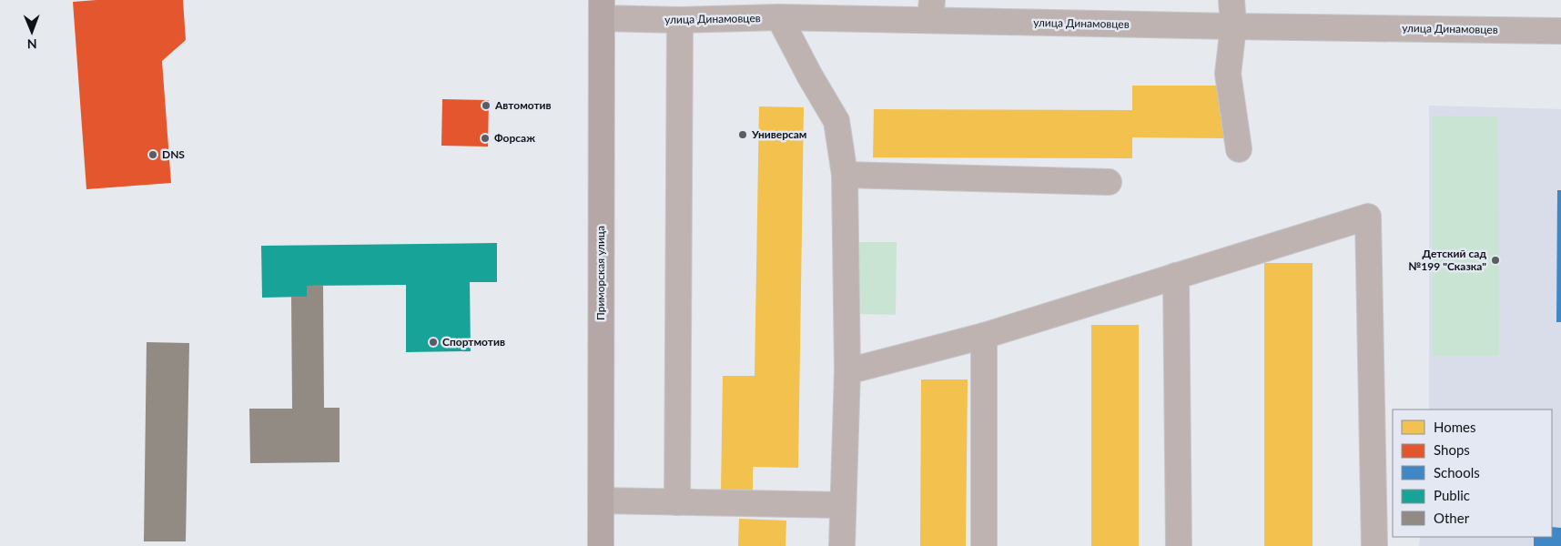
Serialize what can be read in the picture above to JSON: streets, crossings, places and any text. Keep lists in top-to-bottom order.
{
  "streets": {
    "highway": ["Приморская улица"],
    "street": ["улица Динамовцев"]
  },
  "crossings": [
    ["улица Динамовцев", "Приморская улица"]
  ],
  "places": [
    "Автомотив",
    "Универсам",
    "Форсаж",
    "DNS",
    "Детский сад №199 \"Сказка\"",
    "Спортмотив"
  ],
  "legend": [
    "Homes",
    "Shops",
    "Schools",
    "Public",
    "Other"
  ],
  "north": "bottom"
}
